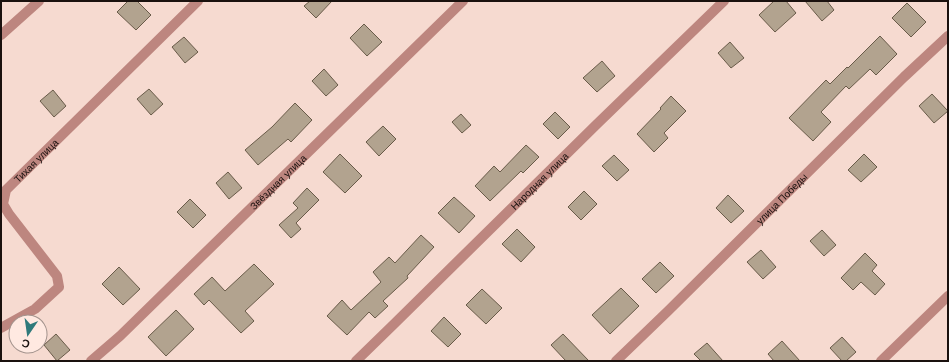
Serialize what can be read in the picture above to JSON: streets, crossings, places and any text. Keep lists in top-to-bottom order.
{
  "streets": {
    "street": [
      "Тихая улица",
      "Народная улица",
      "Звёздная улица",
      "улица Победы"
    ]
  },
  "north": "bottom"
}
